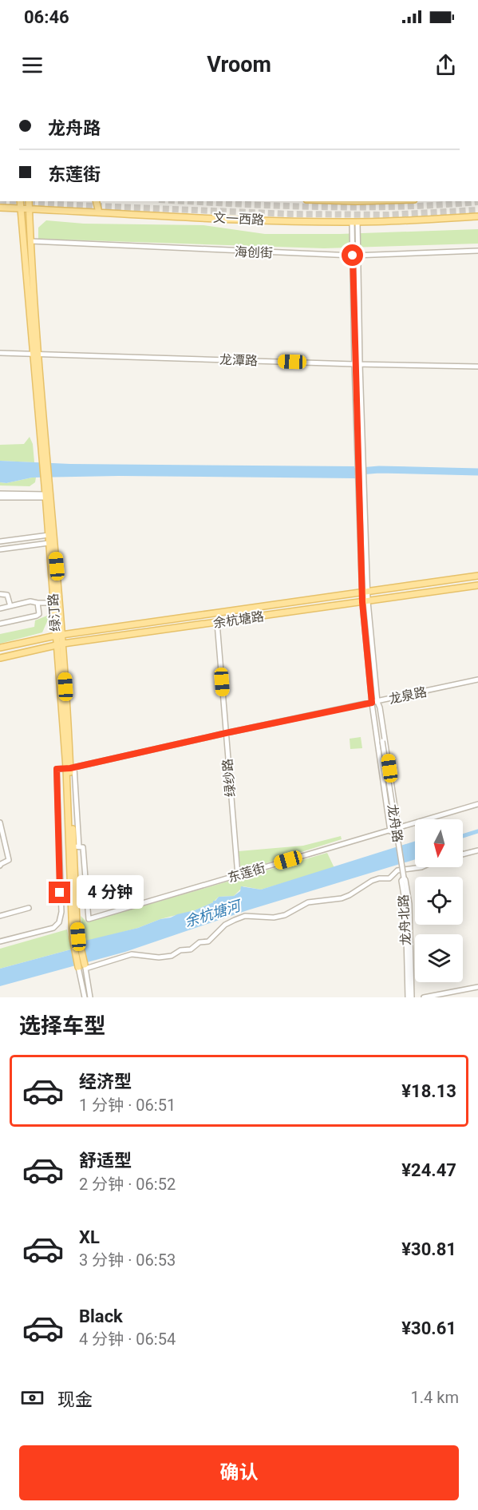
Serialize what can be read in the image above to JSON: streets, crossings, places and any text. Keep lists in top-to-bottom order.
{
  "streets": {
    "main road": ["文一西路", "绿汀路", "余杭塘路"],
    "street": [
      "海创街",
      "龙潭路",
      "龙泉路",
      "绿纱路",
      "龙舟路",
      "东莲街",
      "龙舟北路"
    ]
  },
  "crossings": [
    ["文一西路", "绿汀路"],
    ["文一西路", "龙舟路"],
    ["海创街", "绿汀路"],
    ["海创街", "龙舟路"],
    ["龙潭路", "绿汀路"],
    ["龙潭路", "龙舟路"],
    ["绿汀路", "余杭塘路"],
    ["绿汀路", "龙泉路"],
    ["绿汀路", "东莲街"],
    ["余杭塘路", "绿纱路"],
    ["余杭塘路", "龙舟路"],
    ["龙泉路", "绿纱路"],
    ["龙泉路", "龙舟路"],
    ["绿纱路", "东莲街"],
    ["龙舟路", "东莲街"],
    ["龙舟路", "龙舟北路"]
  ],
  "water": ["余杭塘河"],
  "north": "bottom",
  "page": {
    "status": "06:46",
    "header": "Vroom",
    "banner": ["龙舟路", "东莲街"],
    "bubble": "4 分钟",
    "heading": "选择车型",
    "list": [
      {
        "name": "经济型",
        "note": "1 分钟 · 06:51",
        "value": "¥18.13"
      },
      {
        "name": "舒适型",
        "note": "2 分钟 · 06:52",
        "value": "¥24.47"
      },
      {
        "name": "XL",
        "note": "3 分钟 · 06:53",
        "value": "¥30.81"
      },
      {
        "name": "Black",
        "note": "4 分钟 · 06:54",
        "value": "¥30.61"
      }
    ],
    "pay": ["现金", "1.4 km"],
    "buttons": "确认"
  }
}
